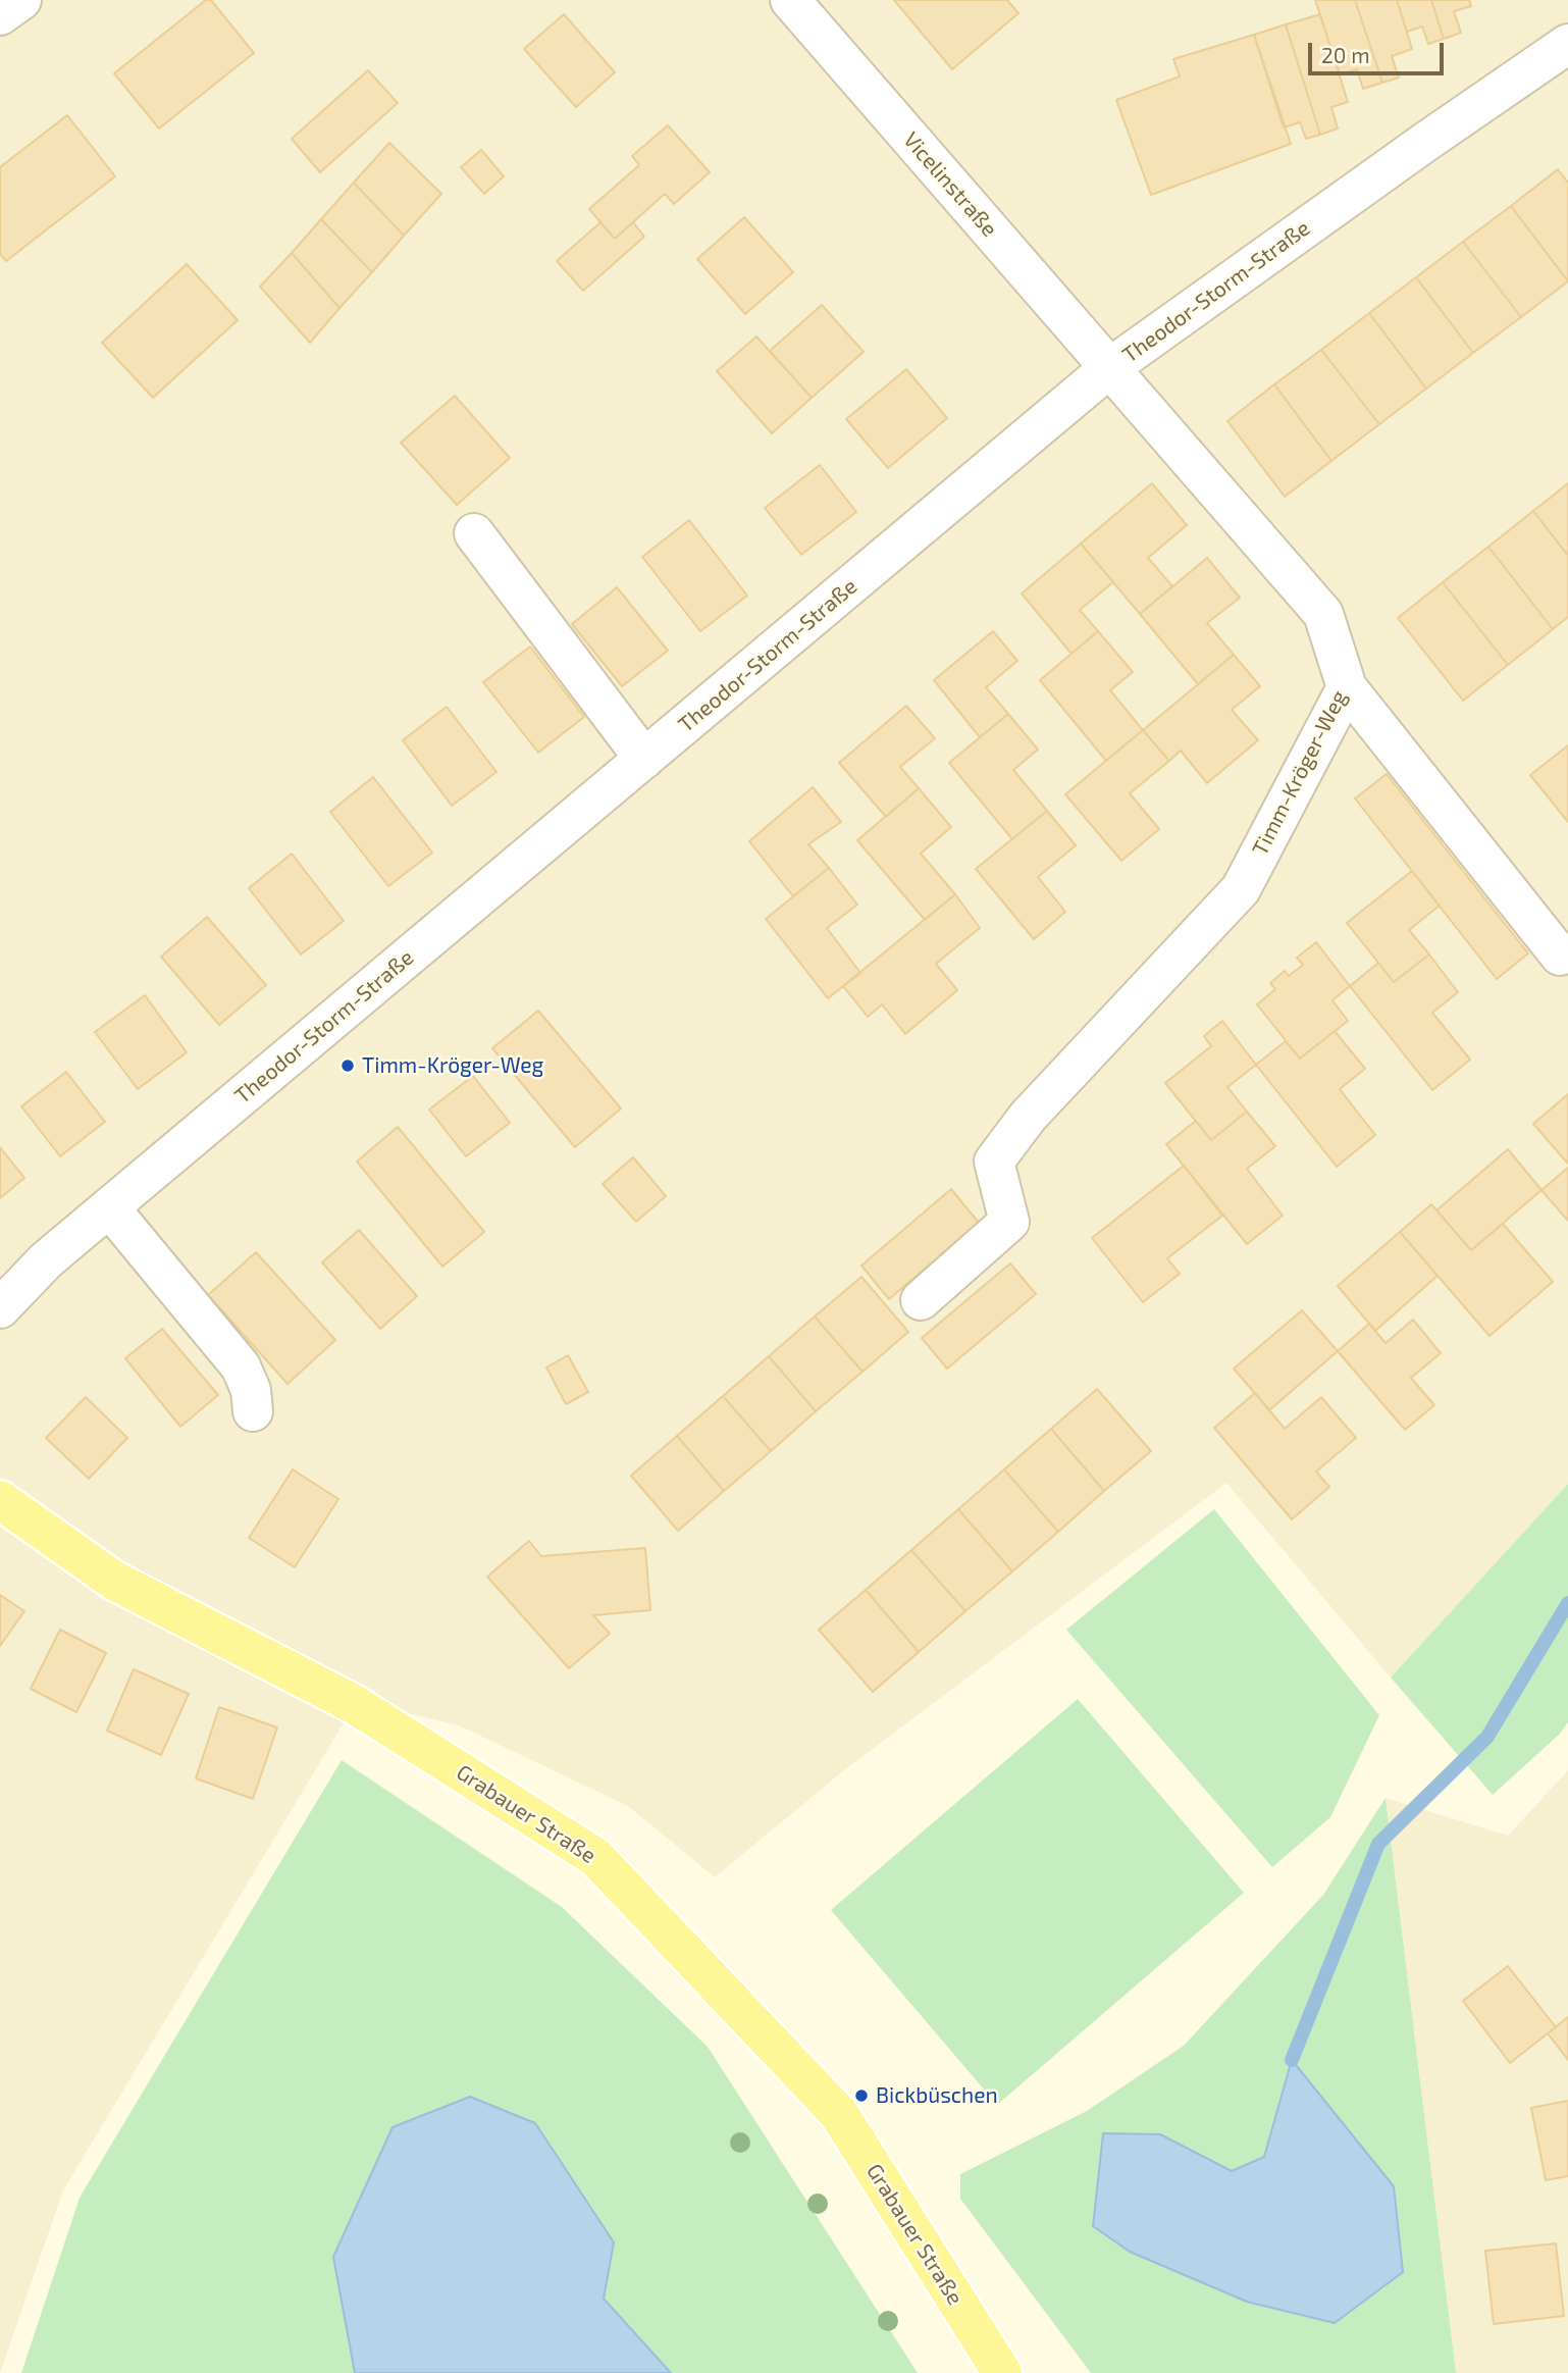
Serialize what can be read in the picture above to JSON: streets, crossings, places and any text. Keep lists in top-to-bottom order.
{
  "streets": {
    "main road": ["Grabauer Straße"],
    "street": ["Vicelinstraße", "Theodor-Storm-Straße", "Timm-Kröger-Weg"]
  },
  "crossings": [
    ["Vicelinstraße", "Theodor-Storm-Straße"],
    ["Vicelinstraße", "Timm-Kröger-Weg"],
    ["Theodor-Storm-Straße", "Timm-Kröger-Weg"]
  ],
  "places": ["Timm-Kröger-Weg", "Bickbüschen"],
  "scale_bar": "20 m"
}
